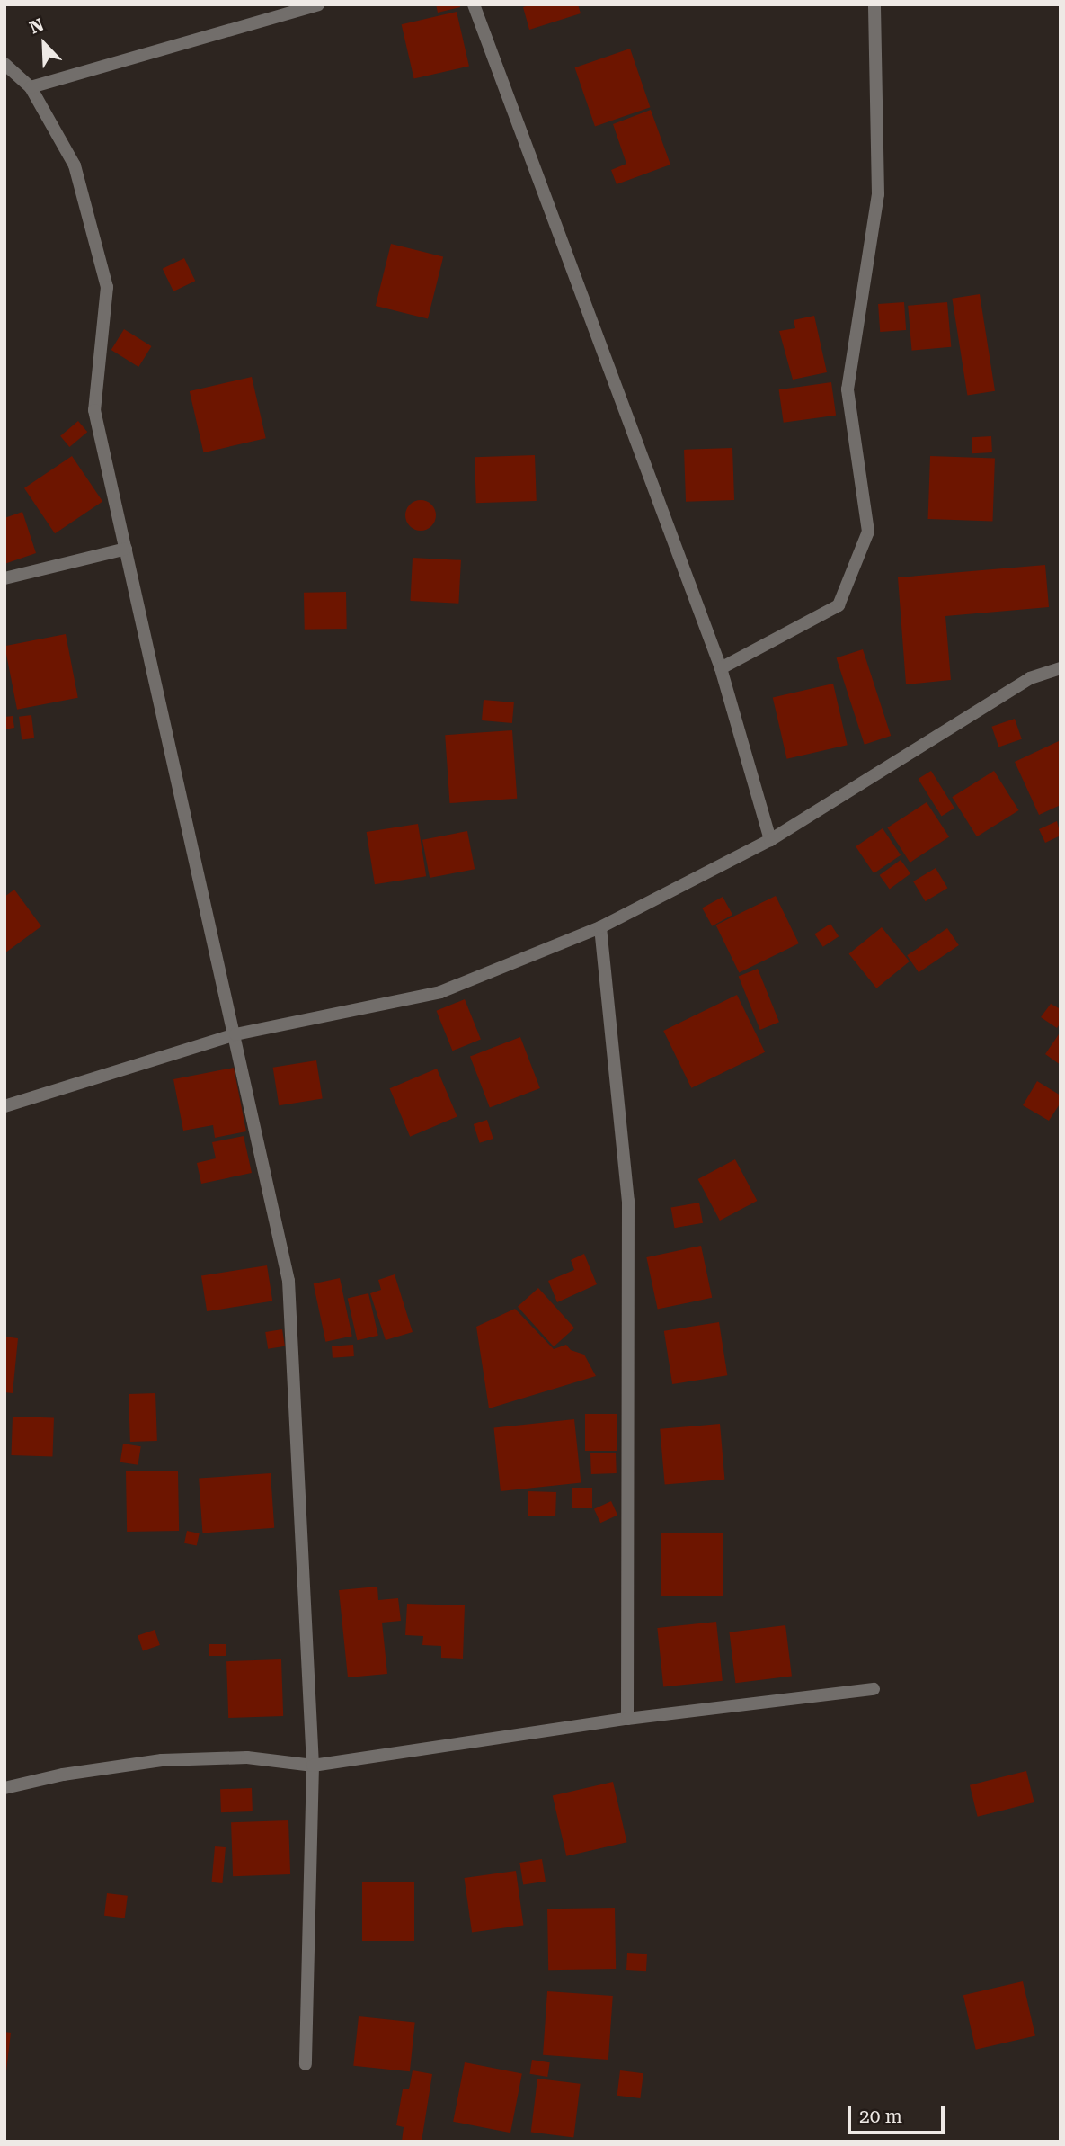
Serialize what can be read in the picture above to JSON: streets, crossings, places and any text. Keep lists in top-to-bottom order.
{
  "scale_bar": "20 m",
  "north": "top left"
}
